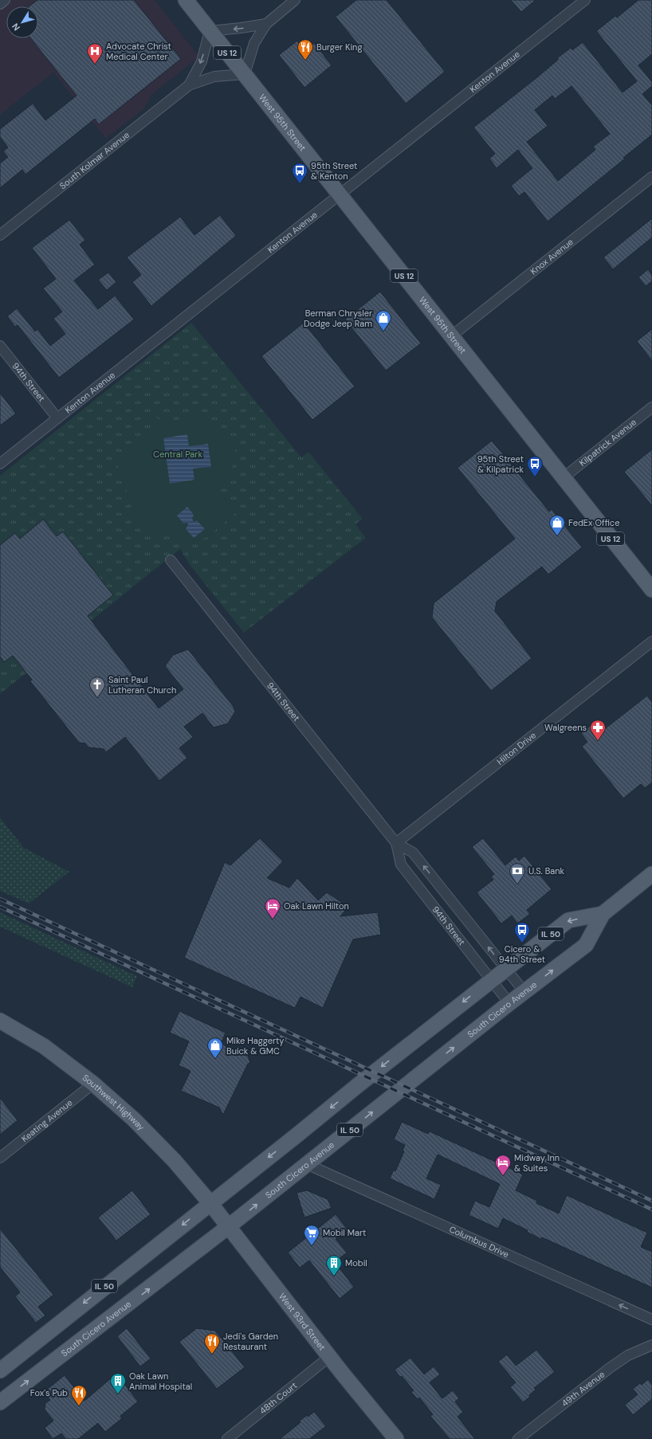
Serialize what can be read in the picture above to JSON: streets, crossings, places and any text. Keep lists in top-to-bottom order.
{
  "streets": {
    "main road": [
      "US 12",
      "West 95th Street",
      "IL 50",
      "South Cicero Avenue",
      "Southwest Highway",
      "West 93rd Street"
    ],
    "street": [
      "Kenton Avenue",
      "South Kolmar Avenue",
      "Knox Avenue",
      "94th Street",
      "Kilpatrick Avenue",
      "Hilton Drive",
      "Keating Avenue",
      "Columbus Drive",
      "49th Avenue",
      "48th Court"
    ]
  },
  "crossings": [
    ["Kenton Avenue", "West 95th Street"],
    ["Kenton Avenue", "94th Street"],
    ["West 95th Street", "South Kolmar Avenue"],
    ["West 95th Street", "Knox Avenue"],
    ["West 95th Street", "Kilpatrick Avenue"],
    ["94th Street", "Hilton Drive"],
    ["94th Street", "South Cicero Avenue"],
    ["South Cicero Avenue", "Southwest Highway"],
    ["South Cicero Avenue", "Columbus Drive"],
    ["South Cicero Avenue", "West 93rd Street"],
    ["Southwest Highway", "Keating Avenue"],
    ["Southwest Highway", "West 93rd Street"],
    ["West 93rd Street", "48th Court"]
  ],
  "one_way": ["Columbus Drive"],
  "parks": ["Central Park"],
  "places": {
    "restaurant": ["Burger King", "Jedi's Garden Restaurant", "Fox's Pub"],
    "hospital": ["Advocate Christ Medical Center"],
    "bus stop": ["95th Street & Kenton", "95th Street & Kilpatrick", "Cicero & 94th Street"],
    "shop": ["Berman Chrysler Dodge Jeep Ram", "FedEx Office", "Mike Haggerty Buick & GMC"],
    "church": ["Saint Paul Lutheran Church"],
    "pharmacy": ["Walgreens"],
    "bank": ["U.S. Bank"],
    "hotel": ["Oak Lawn Hilton", "Midway Inn & Suites"],
    "supermarket": ["Mobil Mart"],
    "building": ["Mobil", "Oak Lawn Animal Hospital"]
  },
  "north": "bottom left"
}
